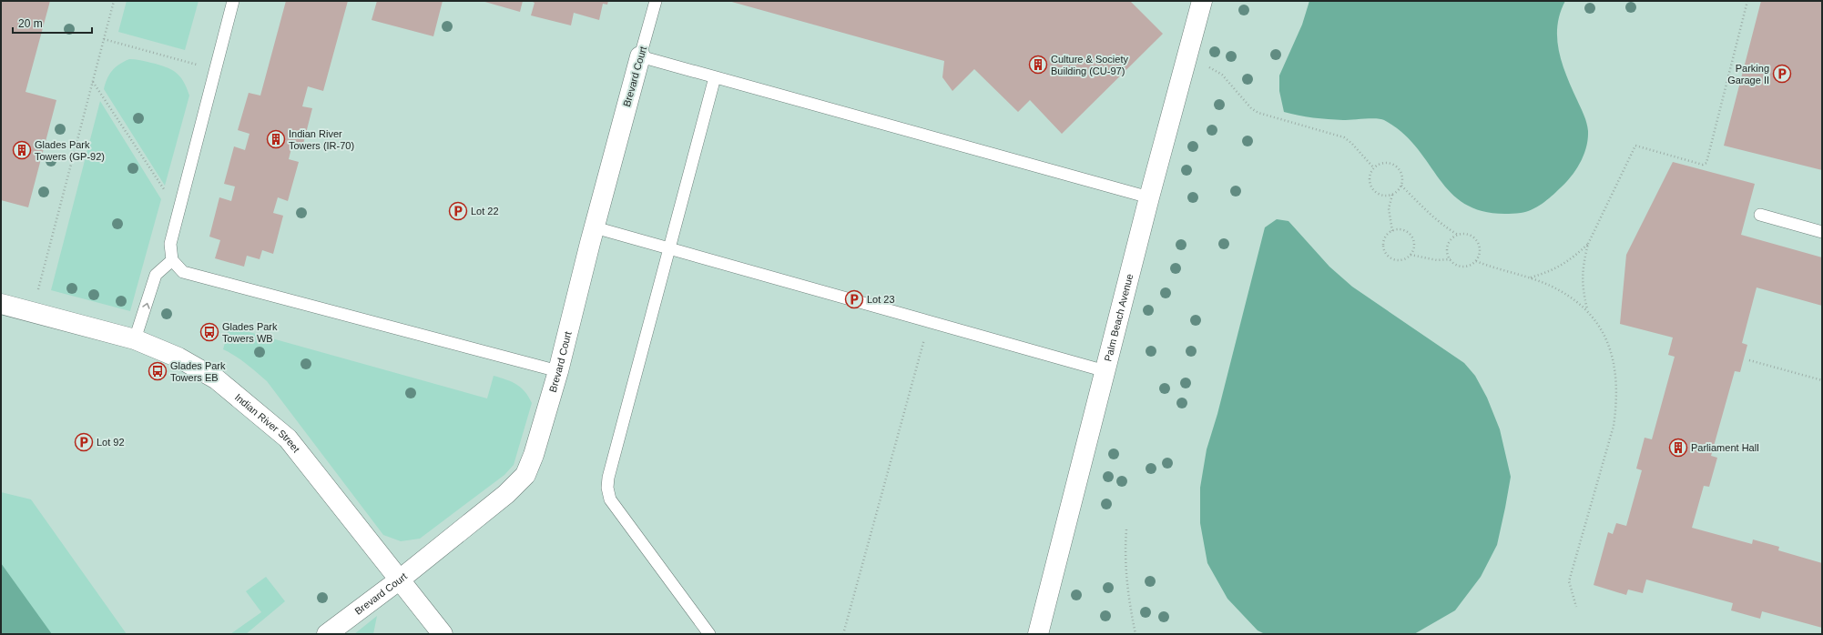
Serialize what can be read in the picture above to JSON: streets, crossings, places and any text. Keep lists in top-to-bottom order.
{
  "streets": {
    "street": ["Brevard Court", "Palm Beach Avenue", "Indian River Street"]
  },
  "crossings": [
    ["Brevard Court", "Indian River Street"]
  ],
  "places": {
    "building": [
      "Culture & Society Building (CU-97)",
      "Indian River Towers (IR-70)",
      "Glades Park Towers (GP-92)",
      "Parliament Hall"
    ],
    "parking": [
      "Parking Garage II",
      "Lot 22",
      "Lot 23",
      "Lot 92"
    ],
    "bus stop": ["Glades Park Towers WB", "Glades Park Towers EB"]
  },
  "scale_bar": "20 m"
}
